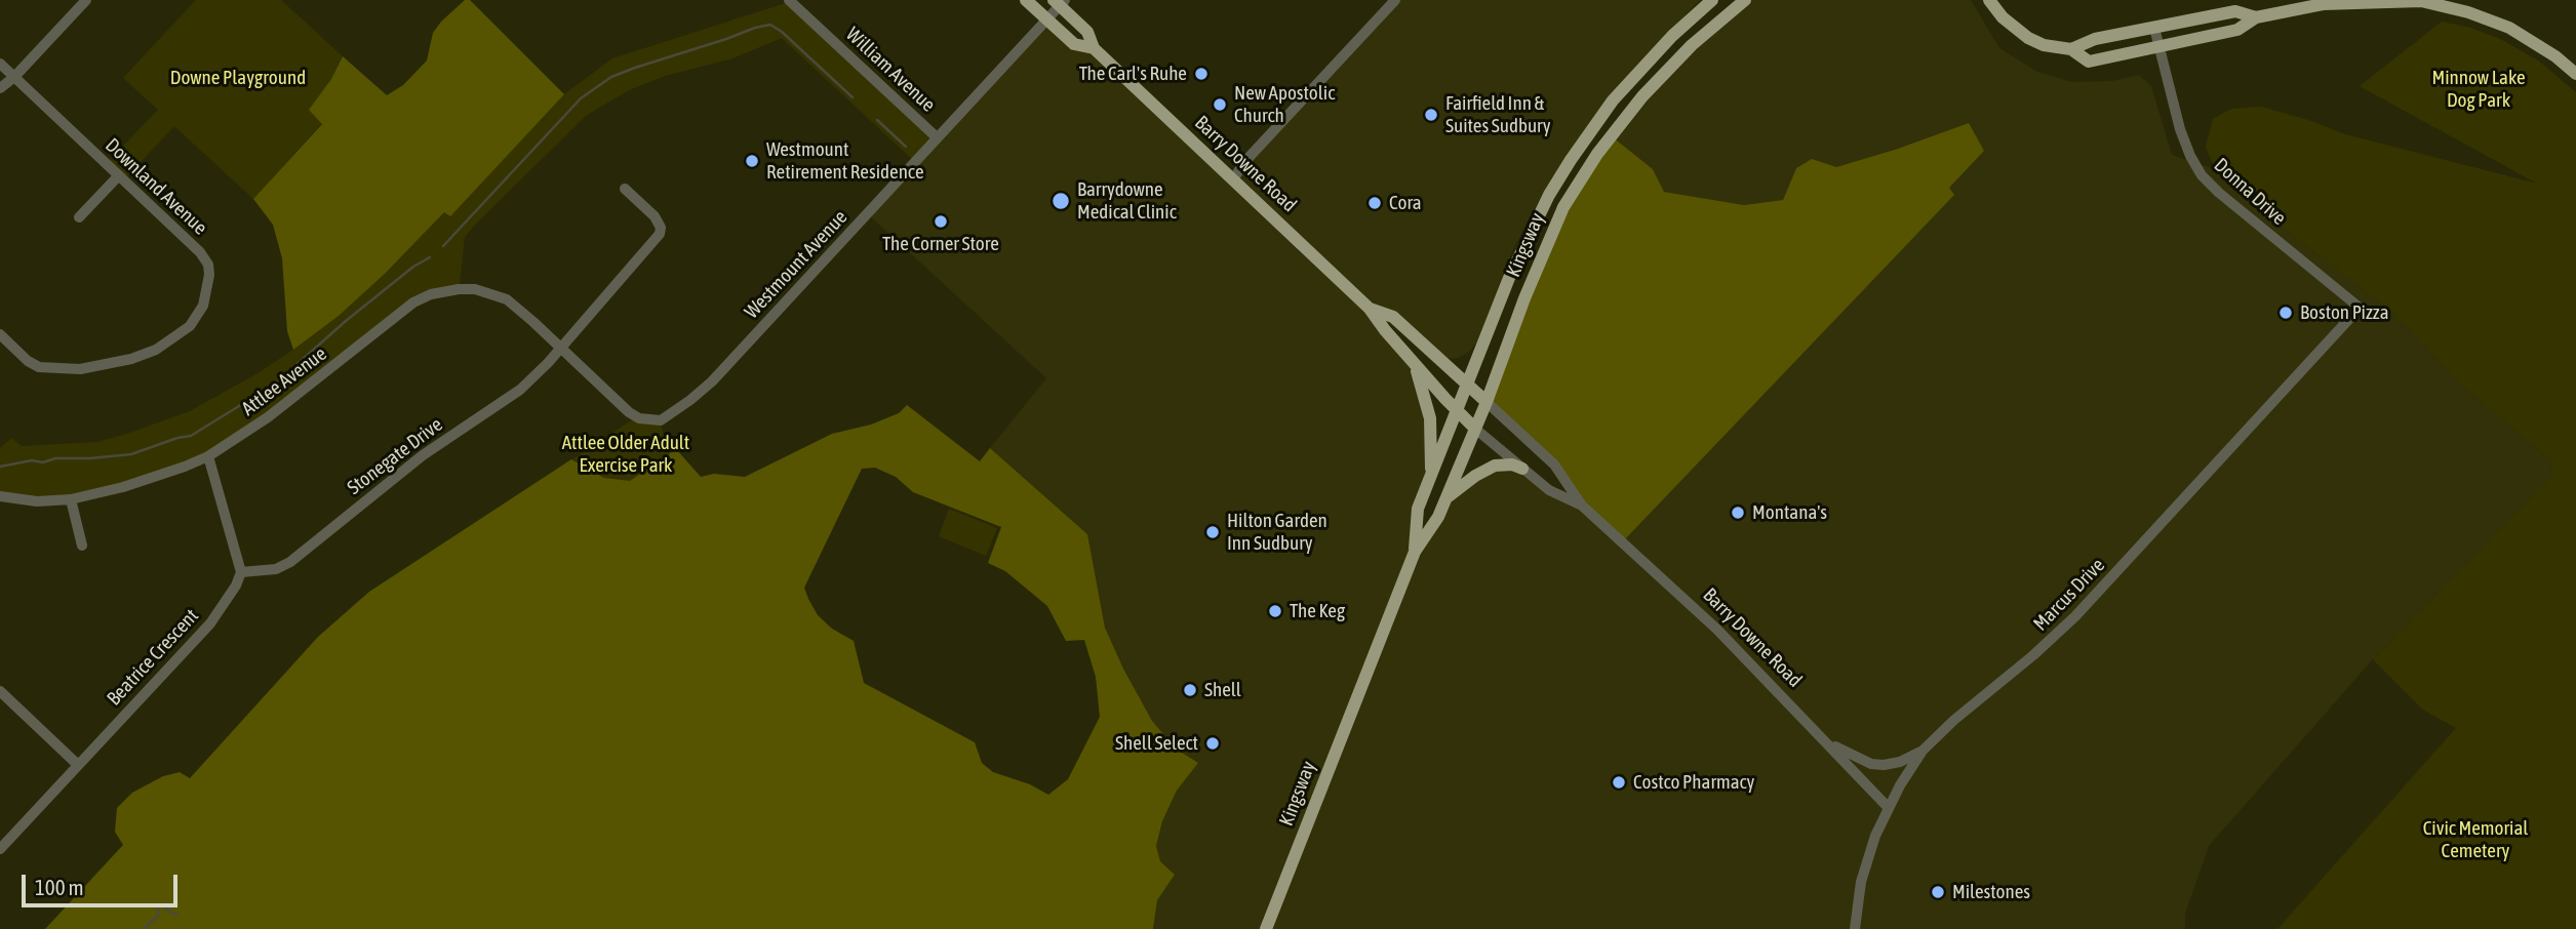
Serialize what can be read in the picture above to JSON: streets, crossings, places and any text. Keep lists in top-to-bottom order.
{
  "streets": {
    "main road": ["Barry Downe Road", "Kingsway"],
    "street": [
      "William Avenue",
      "Downland Avenue",
      "Donna Drive",
      "Westmount Avenue",
      "Attlee Avenue",
      "Stonegate Drive",
      "Marcus Drive",
      "Beatrice Crescent"
    ]
  },
  "crossings": [
    ["William Avenue", "Westmount Avenue"],
    ["Barry Downe Road", "Kingsway"],
    ["Barry Downe Road", "Westmount Avenue"],
    ["Barry Downe Road", "Marcus Drive"],
    ["Donna Drive", "Marcus Drive"],
    ["Westmount Avenue", "Attlee Avenue"],
    ["Westmount Avenue", "Stonegate Drive"],
    ["Attlee Avenue", "Stonegate Drive"],
    ["Stonegate Drive", "Beatrice Crescent"]
  ],
  "parks": [
    "Downe Playground",
    "Minnow Lake Dog Park",
    "Attlee Older Adult Exercise Park",
    "Civic Memorial Cemetery"
  ],
  "places": [
    "The Carl's Ruhe",
    "New Apostolic Church",
    "Fairfield Inn & Suites Sudbury",
    "Westmount Retirement Residence",
    "Barrydowne Medical Clinic",
    "Cora",
    "The Corner Store",
    "Boston Pizza",
    "Montana's",
    "Hilton Garden Inn Sudbury",
    "The Keg",
    "Shell",
    "Shell Select",
    "Costco Pharmacy",
    "Milestones"
  ],
  "scale_bar": "100 m"
}
